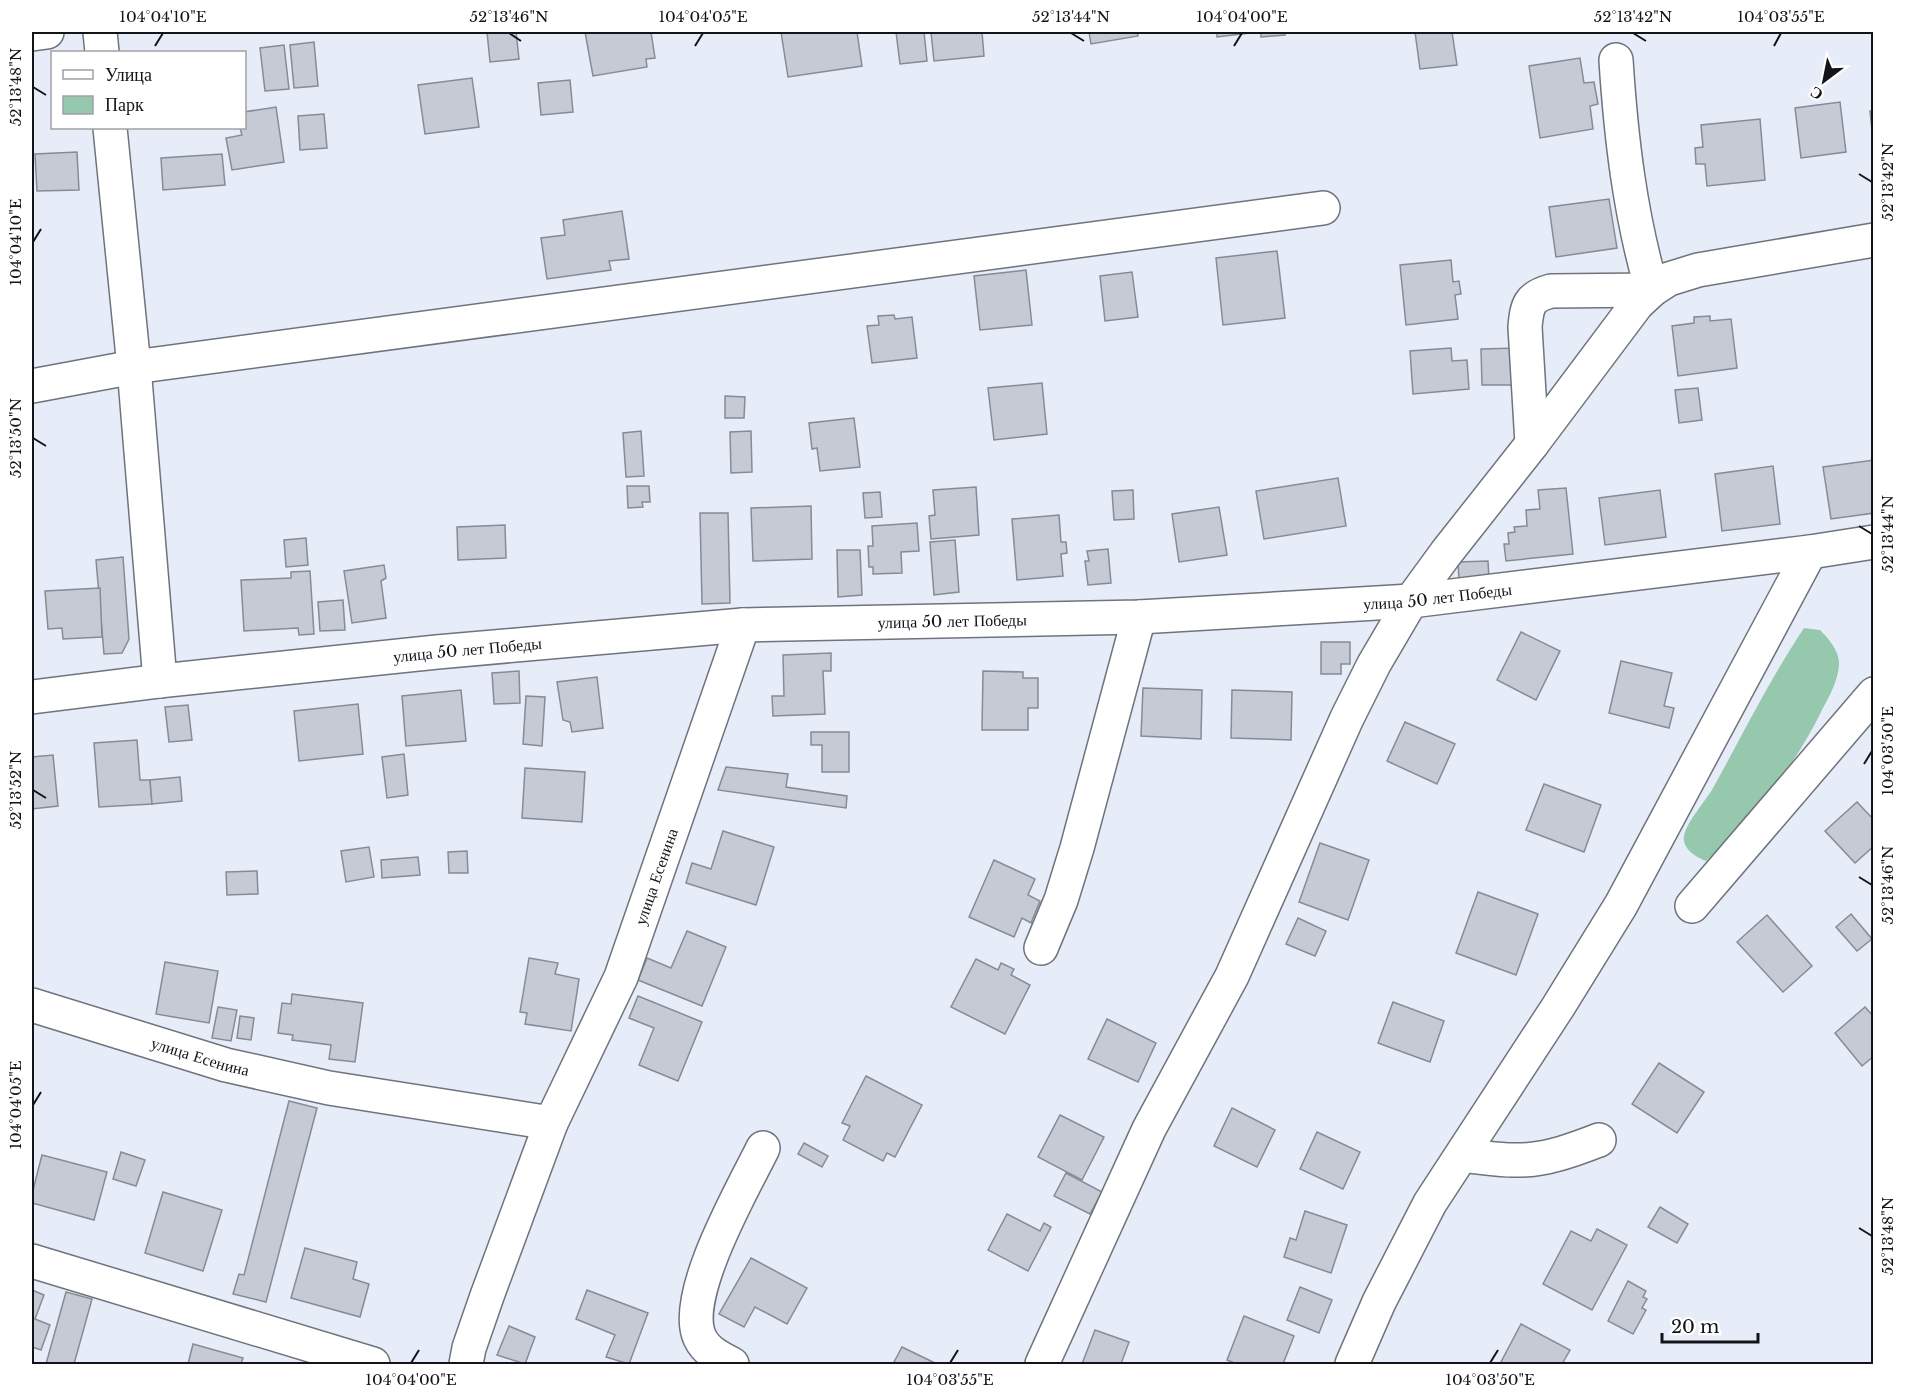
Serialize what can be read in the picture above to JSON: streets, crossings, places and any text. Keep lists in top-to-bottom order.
{
  "streets": {
    "street": ["улица 50 лет Победы", "улица Есенина"]
  },
  "crossings": [
    ["улица 50 лет Победы", "улица Есенина"]
  ],
  "legend": ["Улица", "Парк"],
  "scale_bar": "20 m",
  "north": "bottom left",
  "coordinates": [
    "104°04'10\"E",
    "52°13'46\"N",
    "104°04'05\"E",
    "52°13'44\"N",
    "104°04'00\"E",
    "52°13'42\"N",
    "104°03'55\"E",
    "52°13'48\"N",
    "52°13'50\"N",
    "104°03'50\"E",
    "52°13'52\"N"
  ]
}
